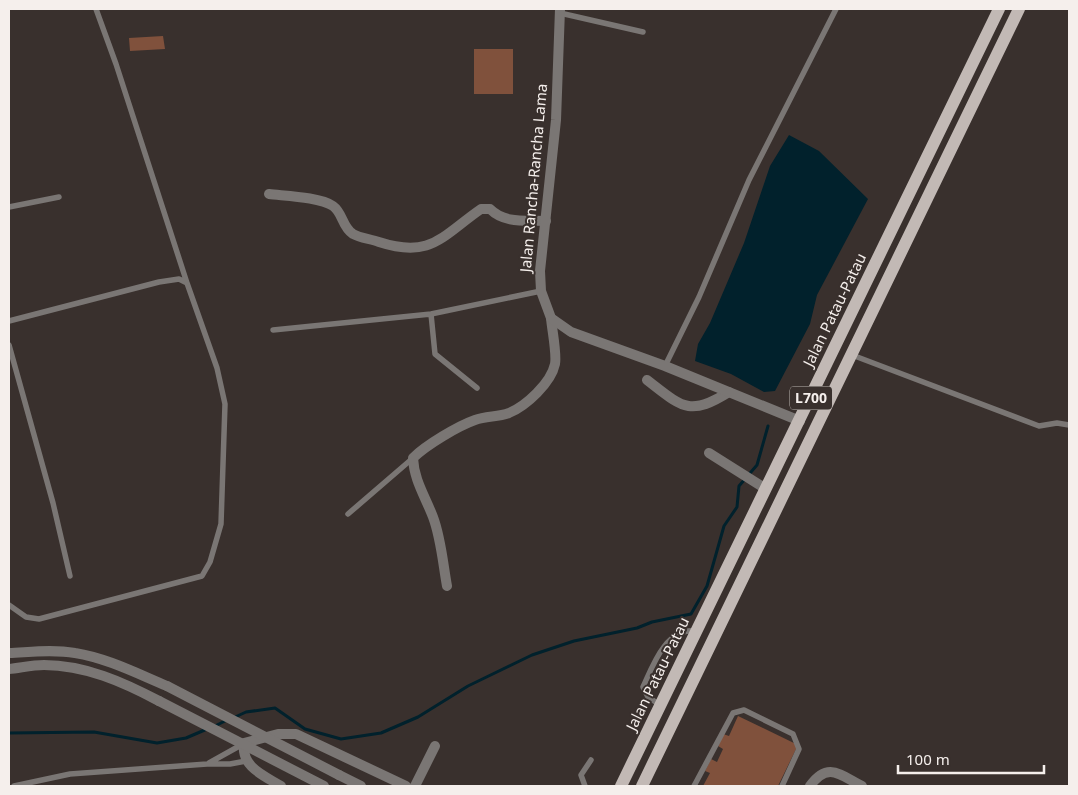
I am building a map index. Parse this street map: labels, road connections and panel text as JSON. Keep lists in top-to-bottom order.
{
  "streets": {
    "main road": ["Jalan Patau-Patau", "L700"],
    "street": ["Jalan Rancha-Rancha Lama"]
  },
  "scale_bar": "100 m"
}
